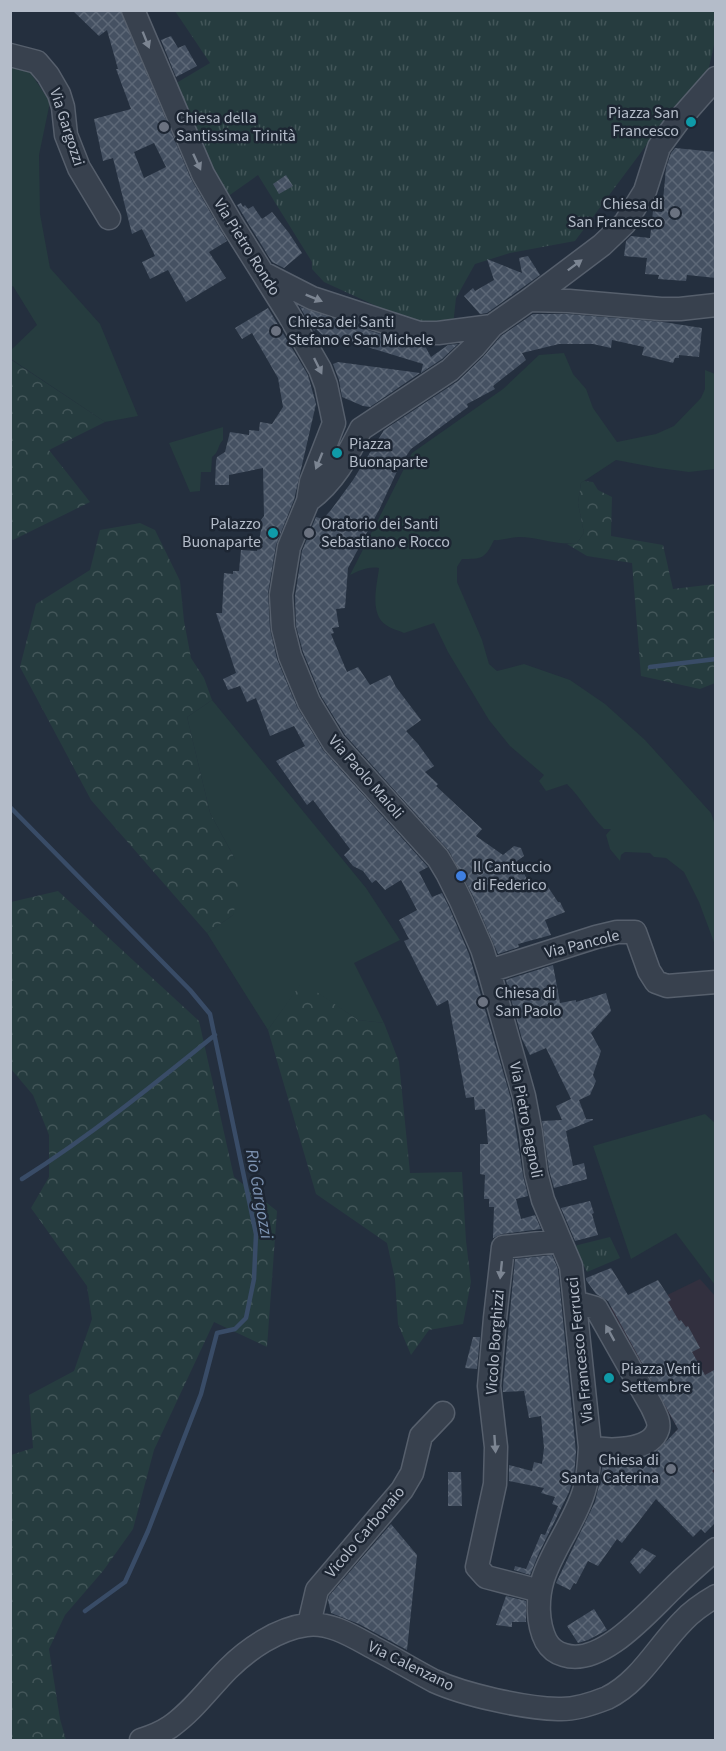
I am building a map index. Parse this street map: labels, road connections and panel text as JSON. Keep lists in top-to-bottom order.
{
  "streets": {
    "street": [
      "Via Gargozzi",
      "Via Pietro Rondo",
      "Via Paolo Maioli",
      "Via Pancole",
      "Via Pietro Bagnoli",
      "Vicolo Borghizzi",
      "Via Francesco Ferrucci",
      "Vicolo Carbonaio",
      "Via Calenzano"
    ]
  },
  "crossings": [
    ["Via Paolo Maioli", "Via Pancole"],
    ["Via Paolo Maioli", "Via Pietro Bagnoli"],
    ["Via Pancole", "Via Pietro Bagnoli"],
    ["Via Pietro Bagnoli", "Vicolo Borghizzi"],
    ["Via Pietro Bagnoli", "Via Francesco Ferrucci"],
    ["Vicolo Borghizzi", "Via Francesco Ferrucci"],
    ["Vicolo Carbonaio", "Via Calenzano"]
  ],
  "one_way": ["Via Pietro Rondo"],
  "water": ["Rio Gargozzi"],
  "places": [
    "Piazza San Francesco",
    "Chiesa della Santissima Trinità",
    "Chiesa di San Francesco",
    "Chiesa dei Santi Stefano e San Michele",
    "Piazza Buonaparte",
    "Palazzo Buonaparte",
    "Oratorio dei Santi Sebastiano e Rocco",
    "Il Cantuccio di Federico",
    "Chiesa di San Paolo",
    "Piazza Venti Settembre",
    "Chiesa di Santa Caterina"
  ]
}
